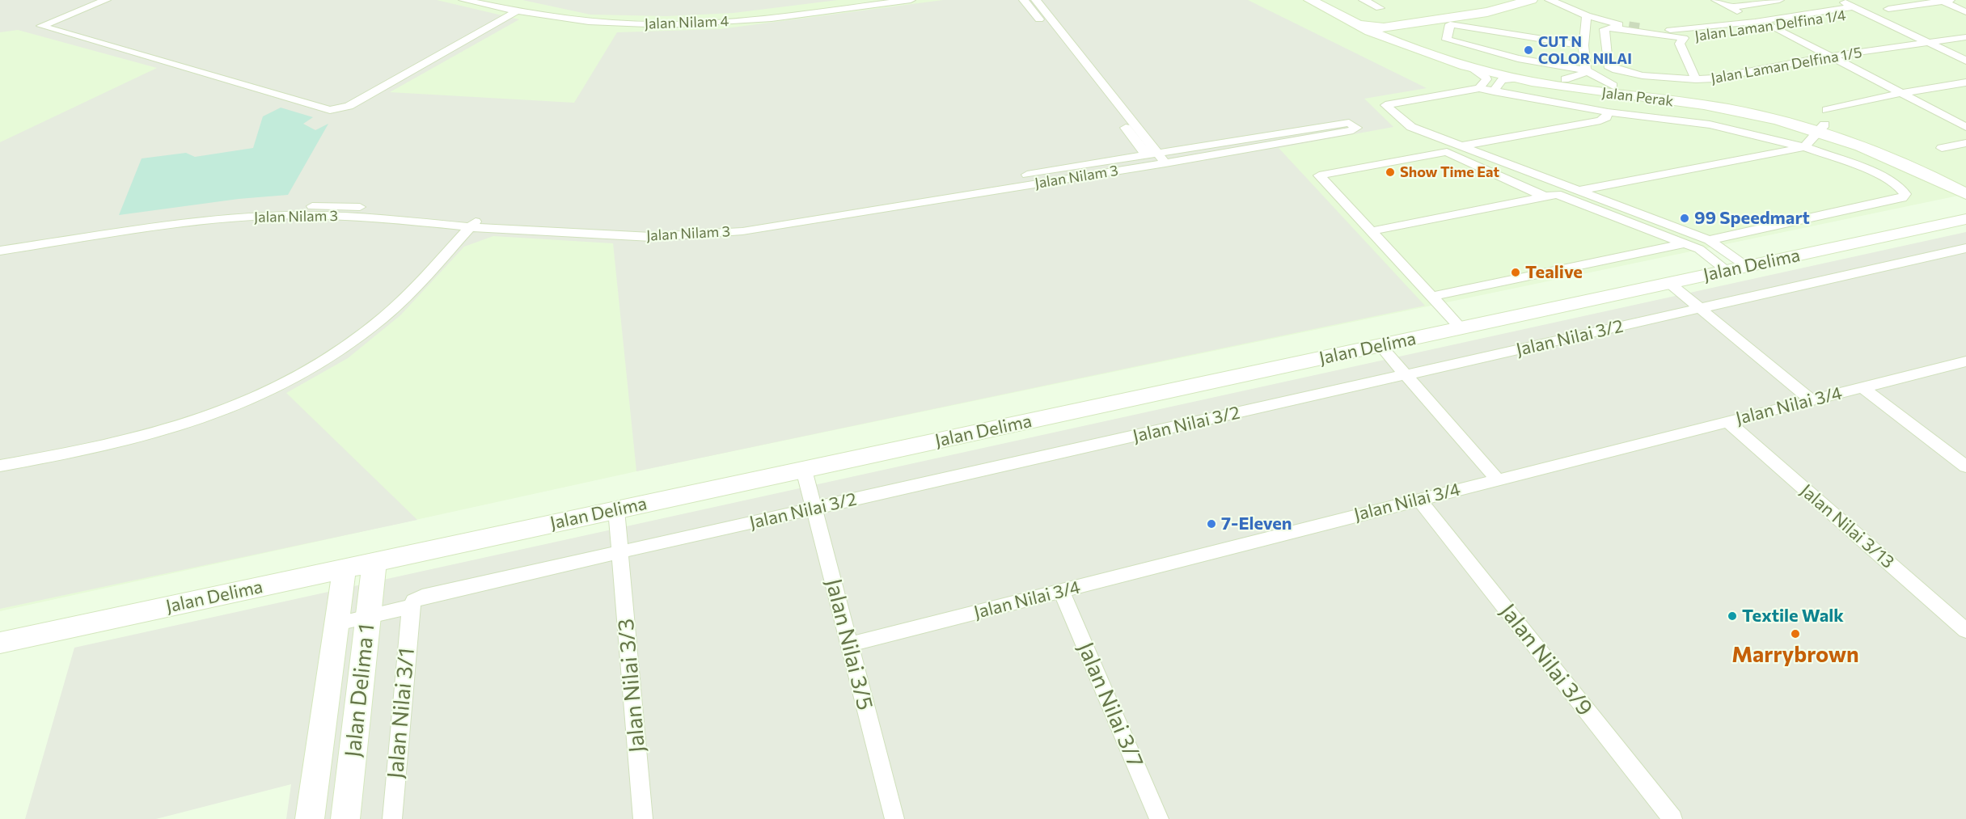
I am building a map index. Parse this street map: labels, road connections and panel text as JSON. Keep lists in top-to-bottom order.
{
  "streets": {
    "street": [
      "Jalan Nilam 4",
      "Jalan Laman Delfina 1/4",
      "Jalan Laman Delfina 1/5",
      "Jalan Perak",
      "Jalan Nilam 3",
      "Jalan Delima",
      "Jalan Nilai 3/2",
      "Jalan Nilai 3/4",
      "Jalan Nilai 3/13",
      "Jalan Nilai 3/5",
      "Jalan Nilai 3/9",
      "Jalan Nilai 3/3",
      "Jalan Delima 1",
      "Jalan Nilai 3/7",
      "Jalan Nilai 3/1"
    ]
  },
  "crossings": [
    ["Jalan Laman Delfina 1/4", "Jalan Laman Delfina 1/5"],
    ["Jalan Delima", "Jalan Nilai 3/5"],
    ["Jalan Delima", "Jalan Nilai 3/3"],
    ["Jalan Delima", "Jalan Delima 1"],
    ["Jalan Nilai 3/2", "Jalan Nilai 3/5"],
    ["Jalan Nilai 3/2", "Jalan Nilai 3/3"],
    ["Jalan Nilai 3/2", "Jalan Delima 1"],
    ["Jalan Nilai 3/2", "Jalan Nilai 3/1"],
    ["Jalan Nilai 3/4", "Jalan Nilai 3/13"],
    ["Jalan Nilai 3/4", "Jalan Nilai 3/5"],
    ["Jalan Nilai 3/4", "Jalan Nilai 3/9"],
    ["Jalan Nilai 3/4", "Jalan Nilai 3/7"]
  ],
  "places": [
    "CUT N COLOR NILAI",
    "Show Time Eat",
    "99 Speedmart",
    "Tealive",
    "7-Eleven",
    "Textile Walk",
    "Marrybrown"
  ]
}
